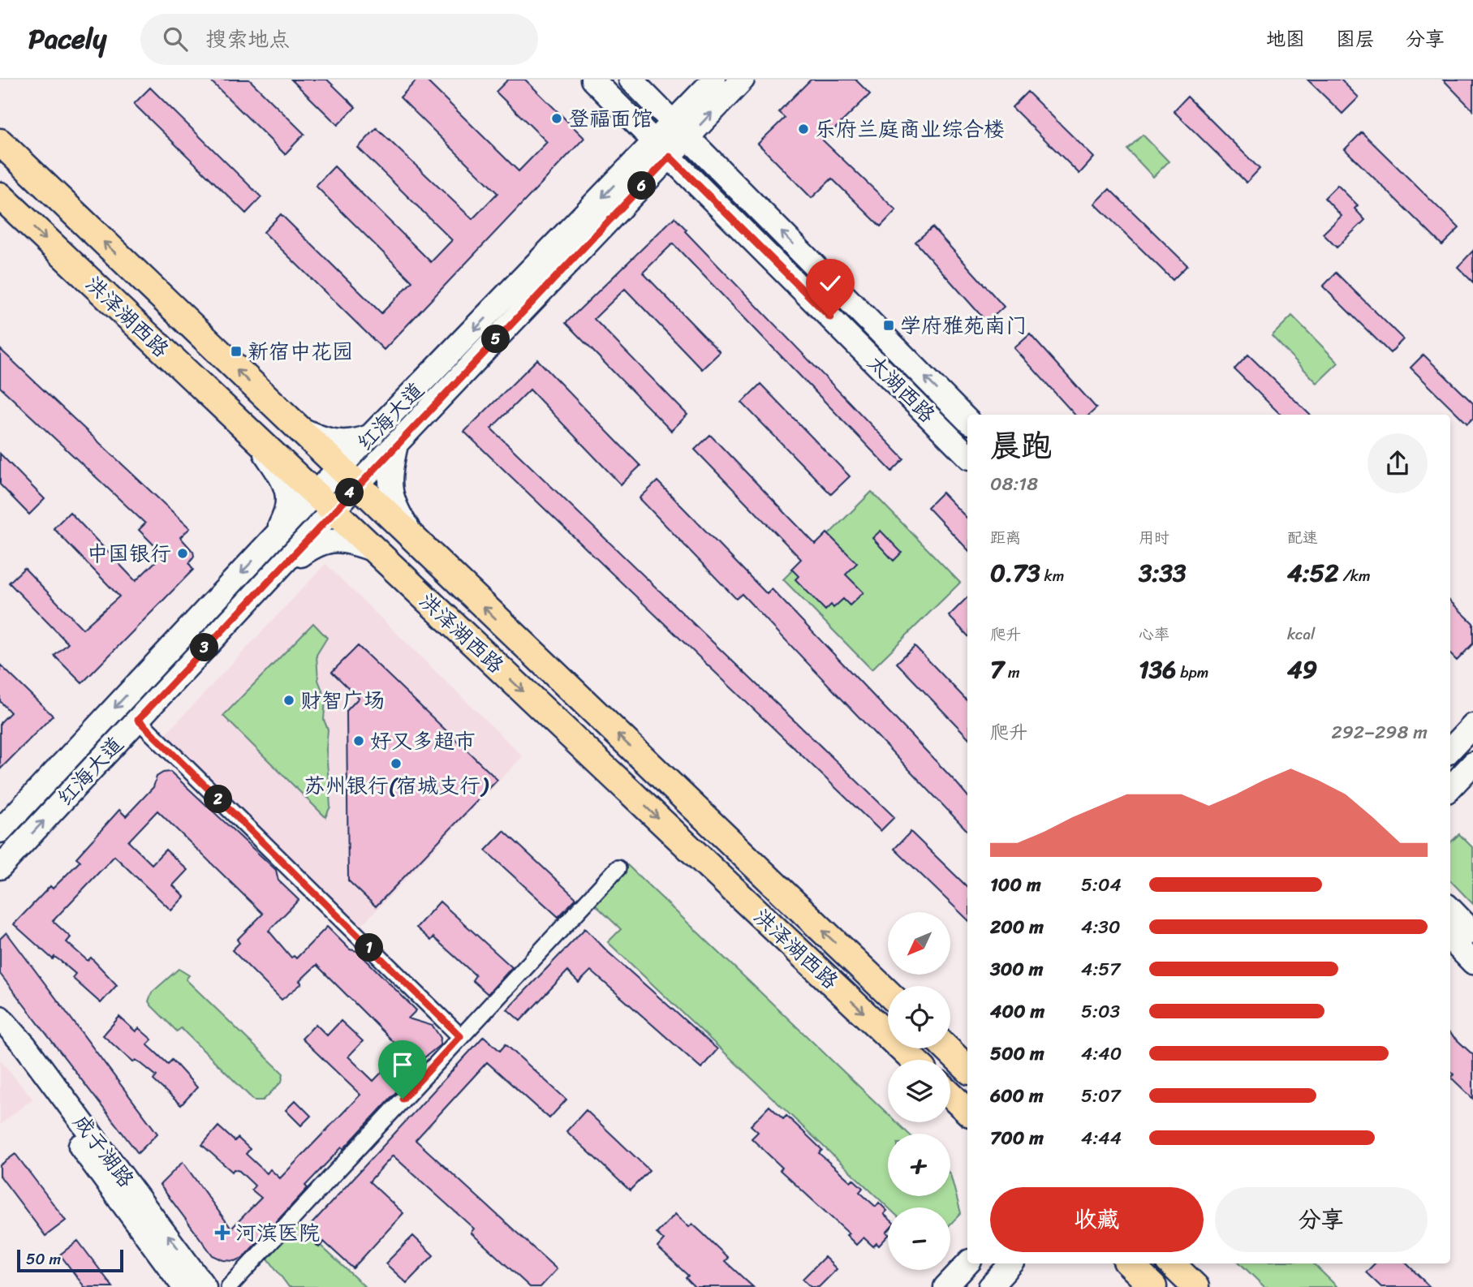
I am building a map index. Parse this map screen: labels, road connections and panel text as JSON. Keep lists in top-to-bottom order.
{
  "streets": {
    "main road": [
      "洪泽湖西路",
      "太湖西路",
      "红海大道",
      "成子湖路"
    ]
  },
  "crossings": [
    ["洪泽湖西路", "红海大道"],
    ["太湖西路", "红海大道"]
  ],
  "places": {
    "other": [
      "登福面馆",
      "乐府兰庭商业综合楼",
      "中国银行",
      "财智广场",
      "好又多超市",
      "苏州银行(宿城支行)"
    ],
    "transit": ["学府雅苑南门", "新宿中花园"],
    "health": ["河滨医院"]
  },
  "scale_bar": "50 m",
  "north": "bottom left",
  "page": {
    "header": "Pacely",
    "search": "搜索地点",
    "nav": ["地图", "图层", "分享"],
    "pins": [
      "6",
      "5",
      "4",
      "3",
      "2",
      "1"
    ],
    "heading": ["晨跑", "08:18"],
    "stats": [
      ["距离", "0.73 km"],
      ["用时", "3:33"],
      ["配速", "4:52 /km"],
      ["爬升", "7 m"],
      ["心率", "136 bpm"],
      ["kcal", "49"]
    ],
    "chart": ["爬升", "292–298 m"],
    "list": [
      {
        "name": "100 m",
        "note": "5:04"
      },
      {
        "name": "200 m",
        "note": "4:30"
      },
      {
        "name": "300 m",
        "note": "4:57"
      },
      {
        "name": "400 m",
        "note": "5:03"
      },
      {
        "name": "500 m",
        "note": "4:40"
      },
      {
        "name": "600 m",
        "note": "5:07"
      },
      {
        "name": "700 m",
        "note": "4:44"
      }
    ],
    "map_buttons": ["+", "−"],
    "buttons": ["收藏", "分享"],
    "scale": "50 m"
  }
}
